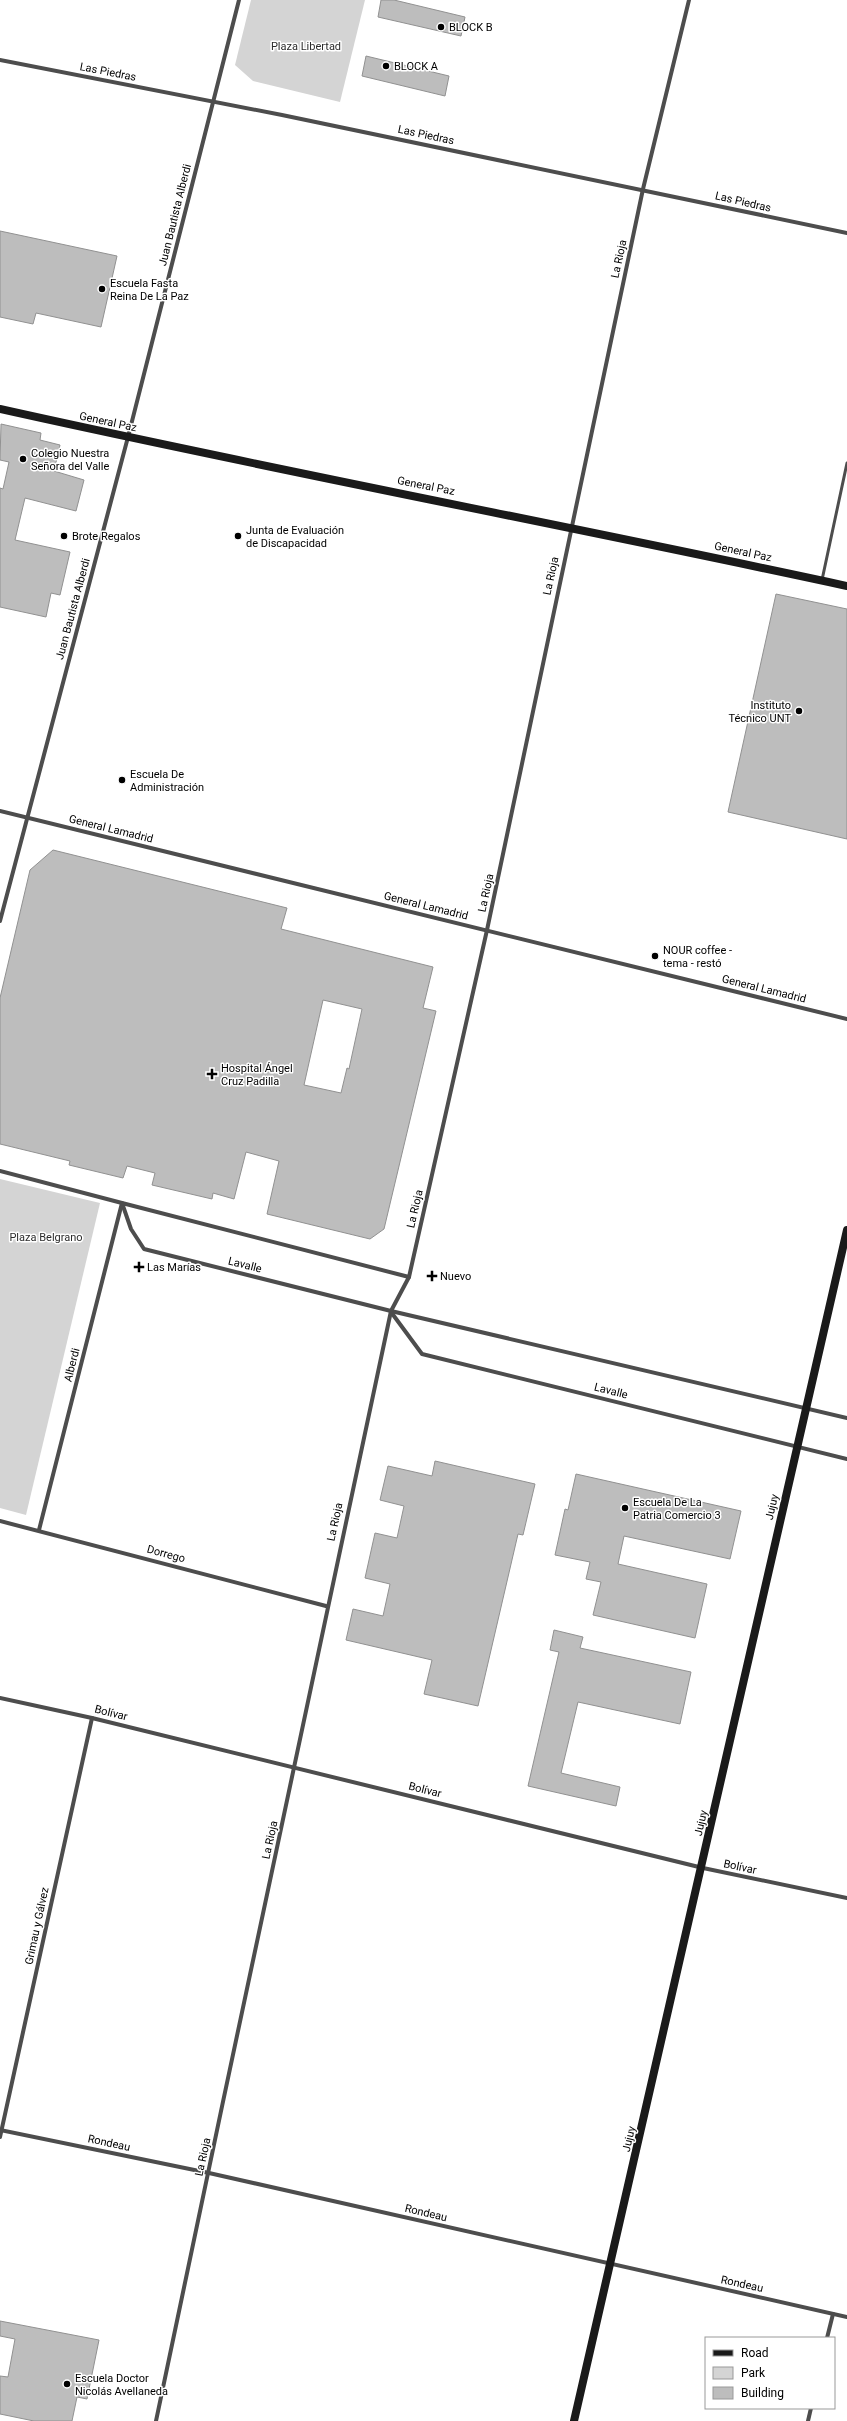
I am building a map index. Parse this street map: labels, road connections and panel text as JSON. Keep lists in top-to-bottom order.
{
  "streets": {
    "street": [
      "Las Piedras",
      "Juan Bautista Alberdi",
      "La Rioja",
      "General Paz",
      "General Lamadrid",
      "Lavalle",
      "Alberdi",
      "Jujuy",
      "Dorrego",
      "Bolívar",
      "Grimau y Gálvez",
      "Rondeau"
    ]
  },
  "crossings": [
    ["Las Piedras", "Juan Bautista Alberdi"],
    ["Las Piedras", "La Rioja"],
    ["Juan Bautista Alberdi", "General Paz"],
    ["Juan Bautista Alberdi", "General Lamadrid"],
    ["La Rioja", "General Paz"],
    ["La Rioja", "General Lamadrid"],
    ["La Rioja", "Lavalle"],
    ["La Rioja", "Dorrego"],
    ["La Rioja", "Bolívar"],
    ["La Rioja", "Rondeau"],
    ["Lavalle", "Alberdi"],
    ["Lavalle", "Jujuy"],
    ["Alberdi", "Dorrego"],
    ["Jujuy", "Bolívar"],
    ["Jujuy", "Rondeau"],
    ["Bolívar", "Grimau y Gálvez"],
    ["Grimau y Gálvez", "Rondeau"]
  ],
  "parks": ["Plaza Libertad", "Plaza Belgrano"],
  "places": {
    "other": [
      "BLOCK B",
      "BLOCK A",
      "Escuela Fasta Reina De La Paz",
      "Colegio Nuestra Señora del Valle",
      "Brote Regalos",
      "Junta de Evaluación de Discapacidad",
      "Instituto Técnico UNT",
      "Escuela De Administración",
      "NOUR coffee - tema - restó",
      "Escuela De La Patria Comercio 3",
      "Escuela Doctor Nicolás Avellaneda"
    ],
    "health": ["Hospital Ángel Cruz Padilla", "Las Marías", "Nuevo"]
  },
  "legend": ["Road", "Park", "Building"]
}
